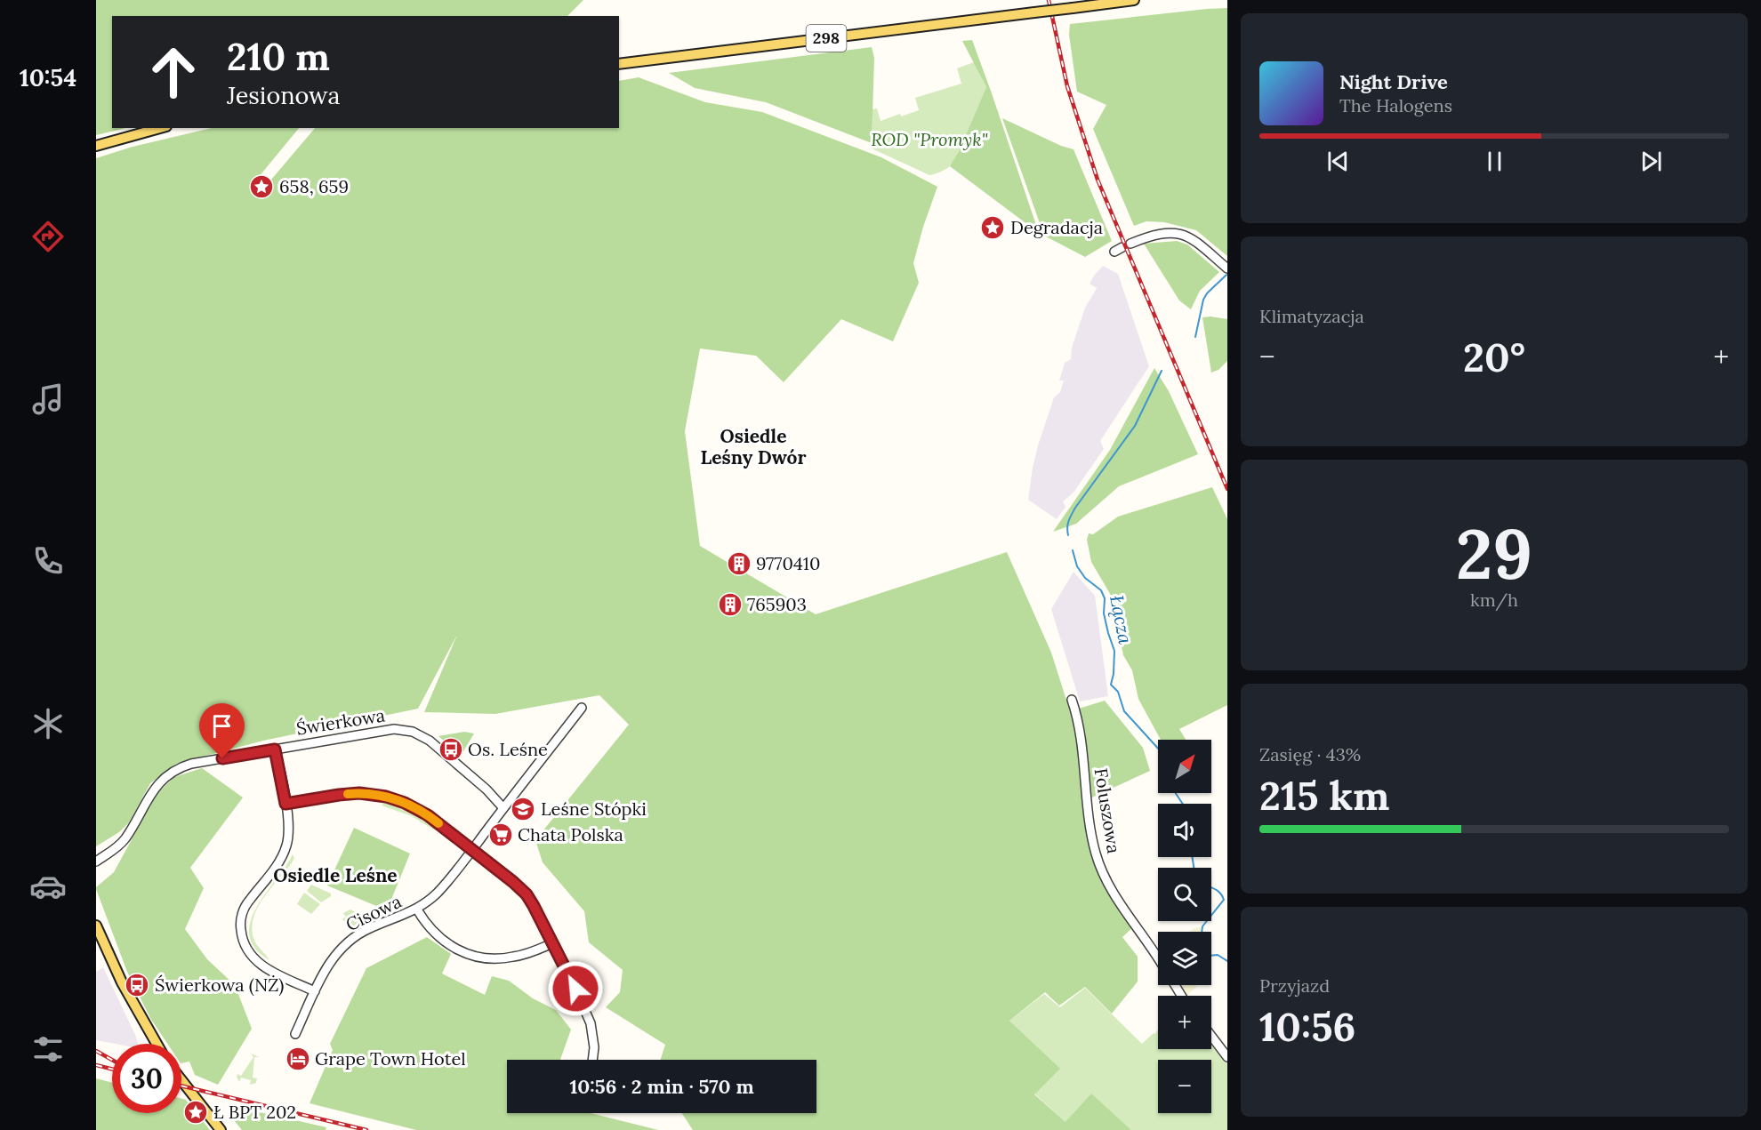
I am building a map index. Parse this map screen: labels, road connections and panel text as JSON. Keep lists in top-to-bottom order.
{
  "streets": {
    "main road": ["298"],
    "street": ["Świerkowa", "Foluszowa", "Cisowa"]
  },
  "crossings": [
    ["Świerkowa", "Cisowa"]
  ],
  "districts": ["Osiedle Leśny Dwór", "Osiedle Leśne"],
  "water": ["Łącza"],
  "parks": ["ROD \"Promyk\""],
  "places": {
    "place": ["658, 659", "Degradacja", "Ł BPT 202"],
    "building": ["9770410", "765903"],
    "bus stop": ["Os. Leśne", "Świerkowa (NŻ)"],
    "school or university": ["Leśne Stópki"],
    "supermarket": ["Chata Polska"],
    "hotel": ["Grape Town Hotel"]
  },
  "north": "top right",
  "page": {
    "tabs": "10:54",
    "turn": ["210 m", "Jesionowa"],
    "song": ["Night Drive", "The Halogens"],
    "tile": [
      "Klimatyzacja",
      ["29", "km/h"],
      ["Zasięg · 43%", "215 km"],
      ["Przyjazd", "10:56"]
    ],
    "heat": ["−", "20°", "+"],
    "map_buttons": ["+", "−"],
    "limit": "30",
    "trip": "10:56 · 2 min · 570 m"
  }
}
